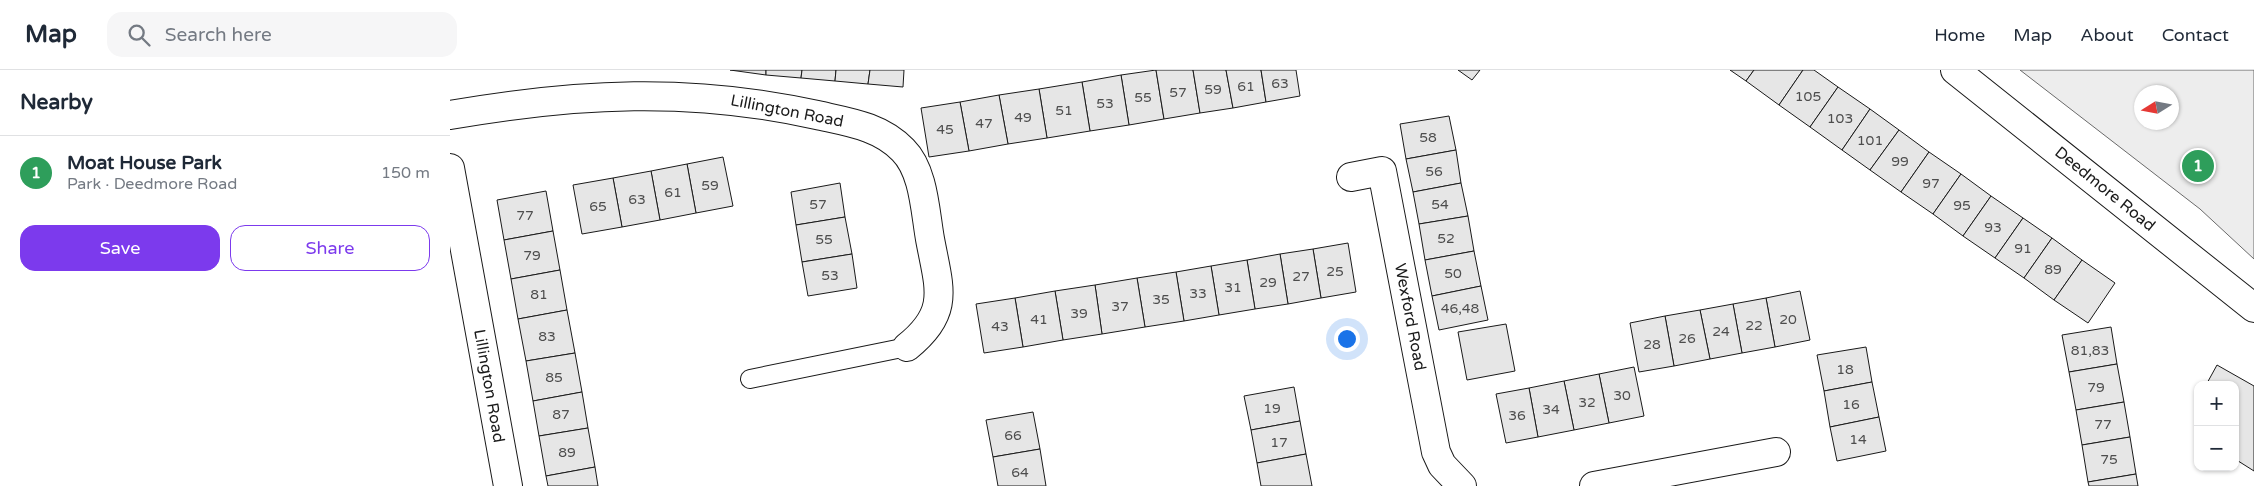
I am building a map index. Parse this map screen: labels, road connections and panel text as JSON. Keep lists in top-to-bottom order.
{
  "streets": {
    "street": ["Lillington Road", "Deedmore Road", "Wexford Road"]
  },
  "house_numbers": [
    "63",
    "61",
    "59",
    "57",
    "105",
    "55",
    "53",
    "51",
    "49",
    "103",
    "47",
    "45",
    "58",
    "101",
    "99",
    "56",
    "97",
    "59",
    "61",
    "63",
    "57",
    "54",
    "95",
    "65",
    "77",
    "93",
    "52",
    "55",
    "91",
    "79",
    "89",
    "25",
    "50",
    "53",
    "27",
    "29",
    "31",
    "33",
    "81",
    "35",
    "37",
    "46,48",
    "39",
    "41",
    "20",
    "22",
    "43",
    "24",
    "83",
    "26",
    "28",
    "81,83",
    "18",
    "85",
    "79",
    "30",
    "32",
    "16",
    "19",
    "34",
    "87",
    "36",
    "77",
    "66",
    "14",
    "17",
    "89",
    "75",
    "64"
  ],
  "north": "left",
  "page": {
    "header": "Map",
    "search": "Search here",
    "nav": [
      "Home",
      "Map",
      "About",
      "Contact"
    ],
    "heading": "Nearby",
    "list": [
      {
        "mark": "1",
        "name": "Moat House Park",
        "note": "Park · Deedmore Road",
        "value": "150 m"
      }
    ],
    "pins": "1",
    "buttons": ["Save", "Share"],
    "map_buttons": ["+", "−"]
  }
}
